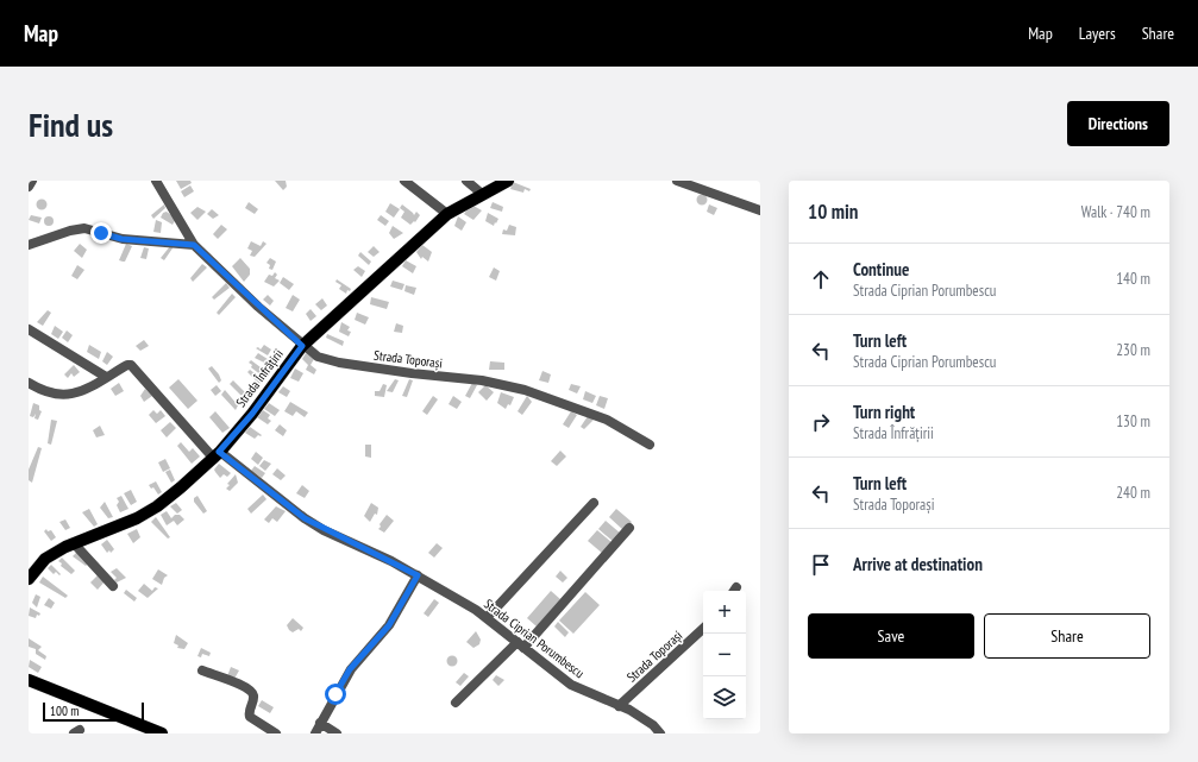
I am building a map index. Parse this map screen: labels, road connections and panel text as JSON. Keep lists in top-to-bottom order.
{
  "streets": {
    "main road": ["Strada Înfrățirii"],
    "street": ["Strada Toporași", "Strada Ciprian Porumbescu"]
  },
  "crossings": [
    ["Strada Toporași", "Strada Înfrățirii"],
    ["Strada Toporași", "Strada Ciprian Porumbescu"],
    ["Strada Înfrățirii", "Strada Ciprian Porumbescu"]
  ],
  "scale_bar": "100 m",
  "page": {
    "header": "Map",
    "nav": ["Map", "Layers", "Share"],
    "buttons": [
      "Directions",
      ["Save", "Share"]
    ],
    "title": "Find us",
    "heading": ["10 min", "Walk · 740 m"],
    "list": [
      ["Continue", "Strada Ciprian Porumbescu", "140 m"],
      ["Turn left", "Strada Ciprian Porumbescu", "230 m"],
      ["Turn right", "Strada Înfrățirii", "130 m"],
      ["Turn left", "Strada Toporași", "240 m"],
      "Arrive at destination"
    ],
    "map_buttons": ["+", "−"],
    "scale": "100 m"
  }
}
